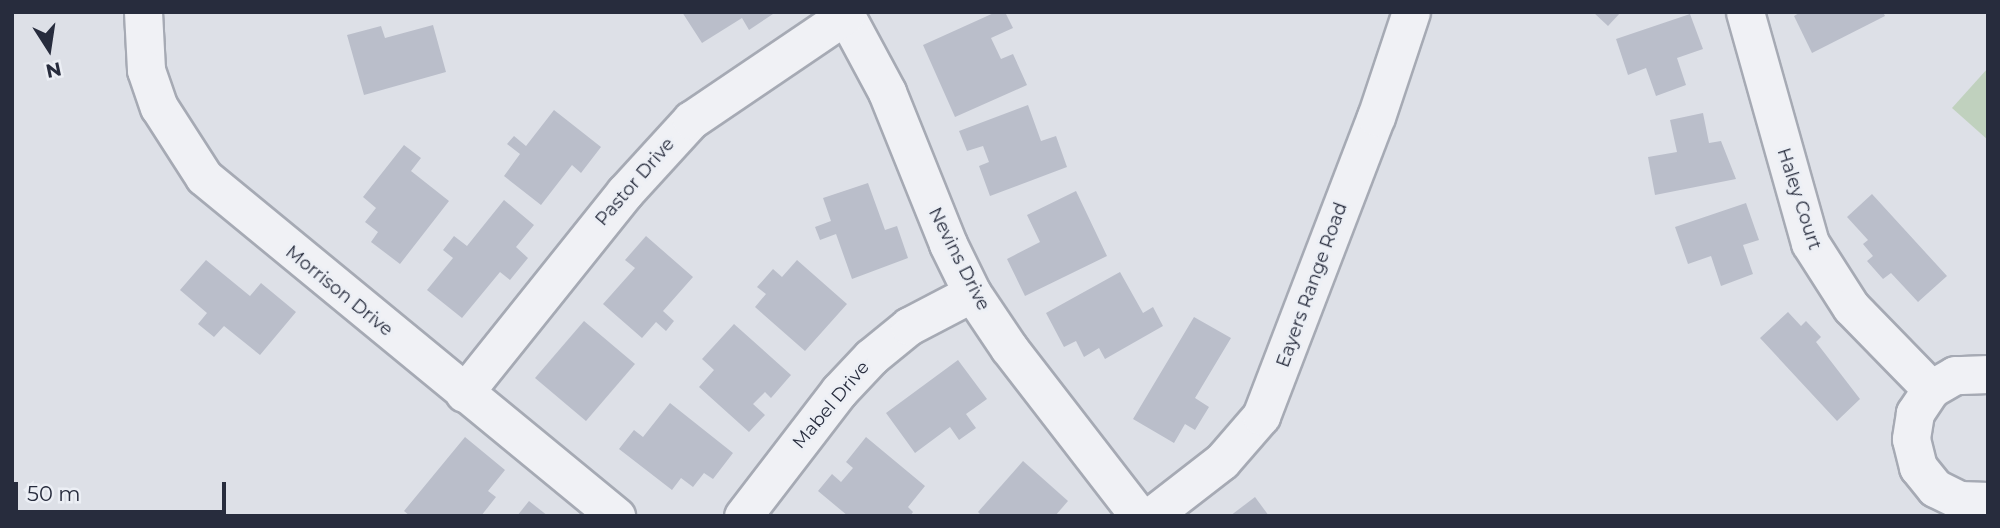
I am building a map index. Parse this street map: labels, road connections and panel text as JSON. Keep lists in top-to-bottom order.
{
  "streets": {
    "street": [
      "Pastor Drive",
      "Haley Court",
      "Nevins Drive",
      "Eayers Range Road",
      "Morrison Drive",
      "Mabel Drive"
    ]
  },
  "crossings": [
    ["Pastor Drive", "Nevins Drive"],
    ["Pastor Drive", "Morrison Drive"],
    ["Nevins Drive", "Mabel Drive"]
  ],
  "scale_bar": "50 m",
  "north": "bottom"
}
